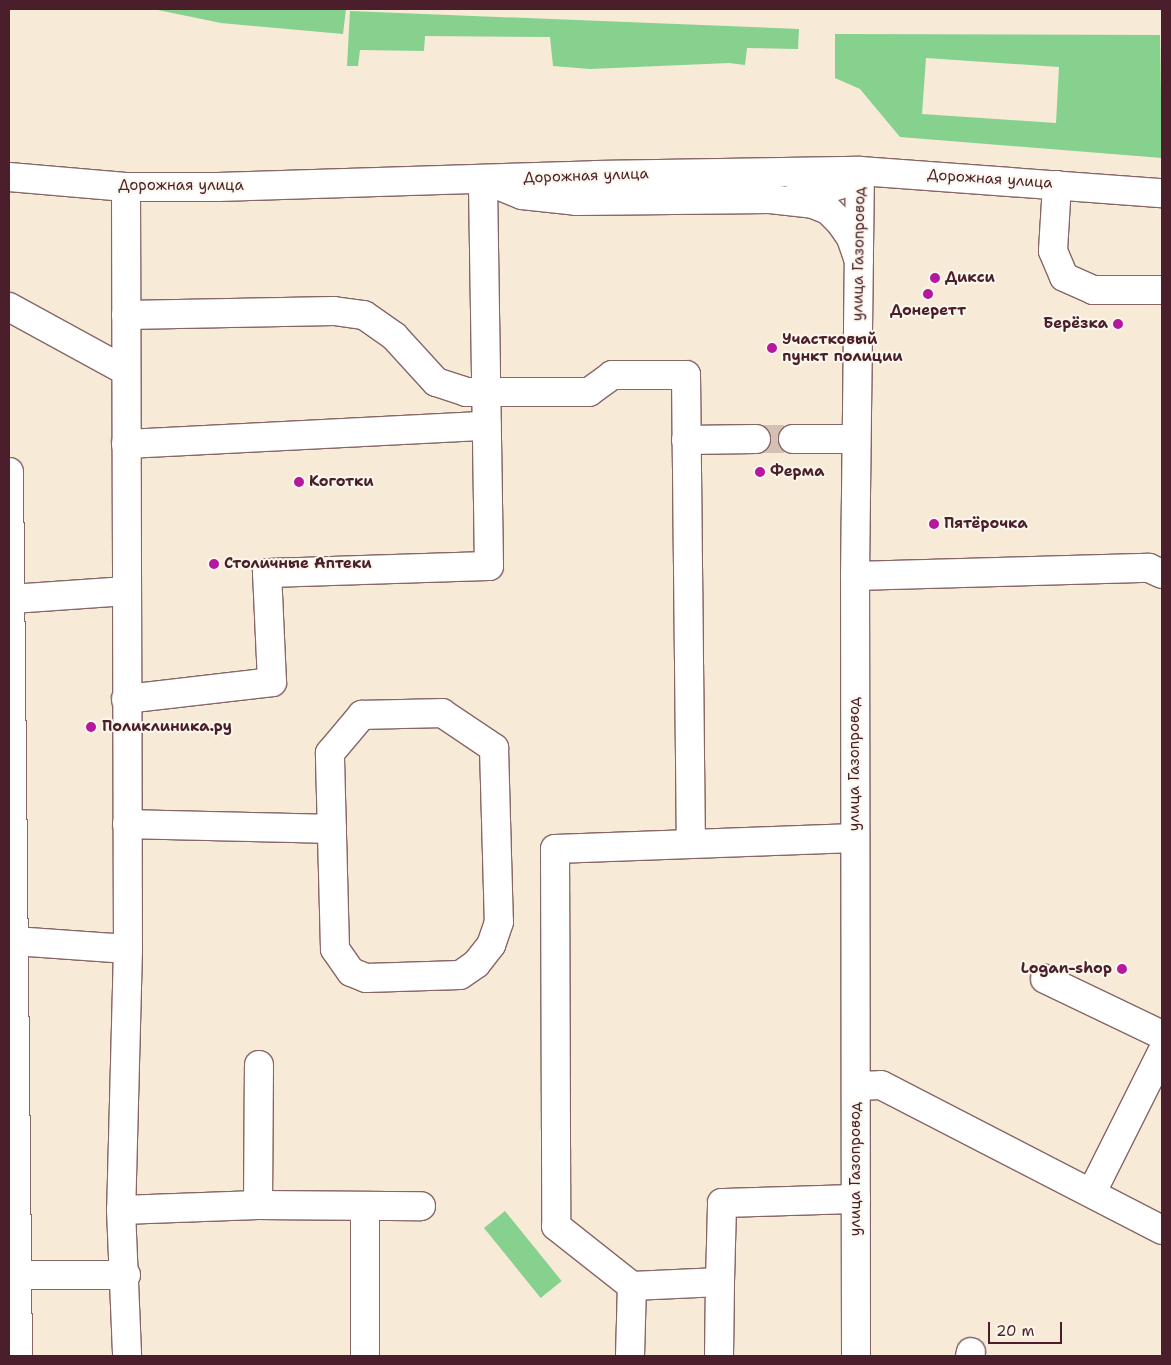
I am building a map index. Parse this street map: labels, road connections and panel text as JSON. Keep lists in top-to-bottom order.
{
  "streets": {
    "street": ["Дорожная улица", "улица Газопровод"]
  },
  "crossings": [
    ["Дорожная улица", "улица Газопровод"]
  ],
  "places": [
    "Дикси",
    "Донеретт",
    "Берёзка",
    "Участковый пункт полиции",
    "Ферма",
    "Коготки",
    "Пятёрочка",
    "Столичные Аптеки",
    "Поликлиника.ру",
    "Logan-shop"
  ],
  "scale_bar": "20 m"
}
